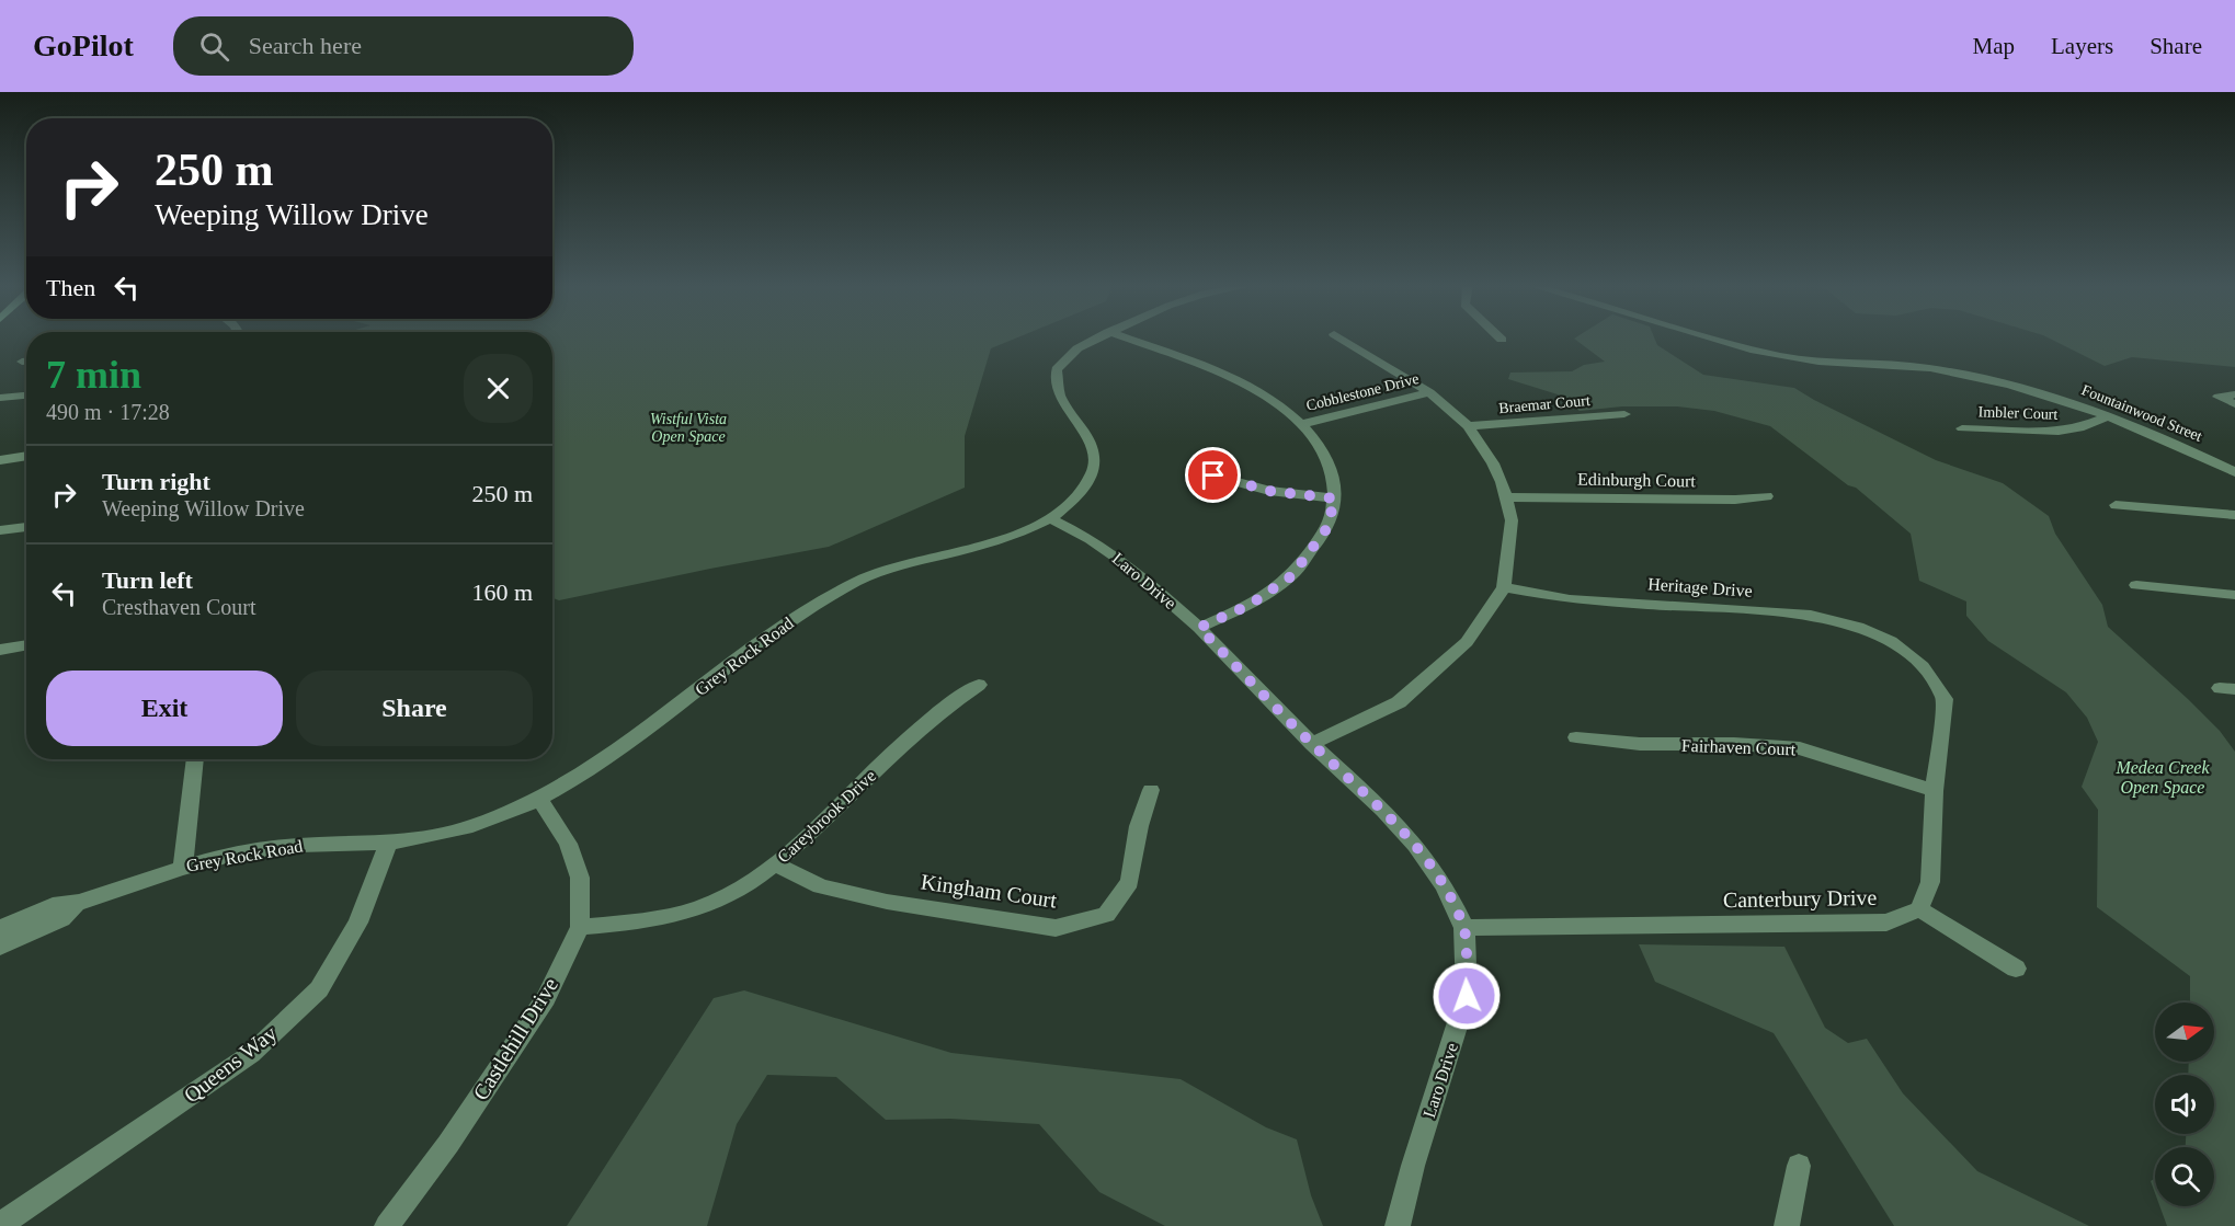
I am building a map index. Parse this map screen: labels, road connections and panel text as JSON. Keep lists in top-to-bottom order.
{
  "streets": {
    "street": [
      "Cobblestone Drive",
      "Braemar Court",
      "Imbler Court",
      "Fountainwood Street",
      "Edinburgh Court",
      "Laro Drive",
      "Heritage Drive",
      "Grey Rock Road",
      "Fairhaven Court",
      "Careybrook Drive",
      "Kingham Court",
      "Canterbury Drive",
      "Castlehill Drive",
      "Queens Way"
    ]
  },
  "crossings": [
    ["Imbler Court", "Fountainwood Street"],
    ["Laro Drive", "Grey Rock Road"],
    ["Laro Drive", "Canterbury Drive"],
    ["Heritage Drive", "Fairhaven Court"],
    ["Grey Rock Road", "Castlehill Drive"],
    ["Grey Rock Road", "Queens Way"],
    ["Careybrook Drive", "Kingham Court"],
    ["Careybrook Drive", "Castlehill Drive"]
  ],
  "parks": ["Wistful Vista Open Space", "Medea Creek Open Space"],
  "north": "right",
  "page": {
    "header": "GoPilot",
    "search": "Search here",
    "nav": ["Map", "Layers", "Share"],
    "turn": ["250 m", "Weeping Willow Drive"],
    "then": "Then",
    "heading": ["7 min", "490 m · 17:28"],
    "list": [
      {
        "name": "Turn right",
        "note": "Weeping Willow Drive",
        "value": "250 m"
      },
      {
        "name": "Turn left",
        "note": "Cresthaven Court",
        "value": "160 m"
      }
    ],
    "buttons": ["Exit", "Share"]
  }
}
